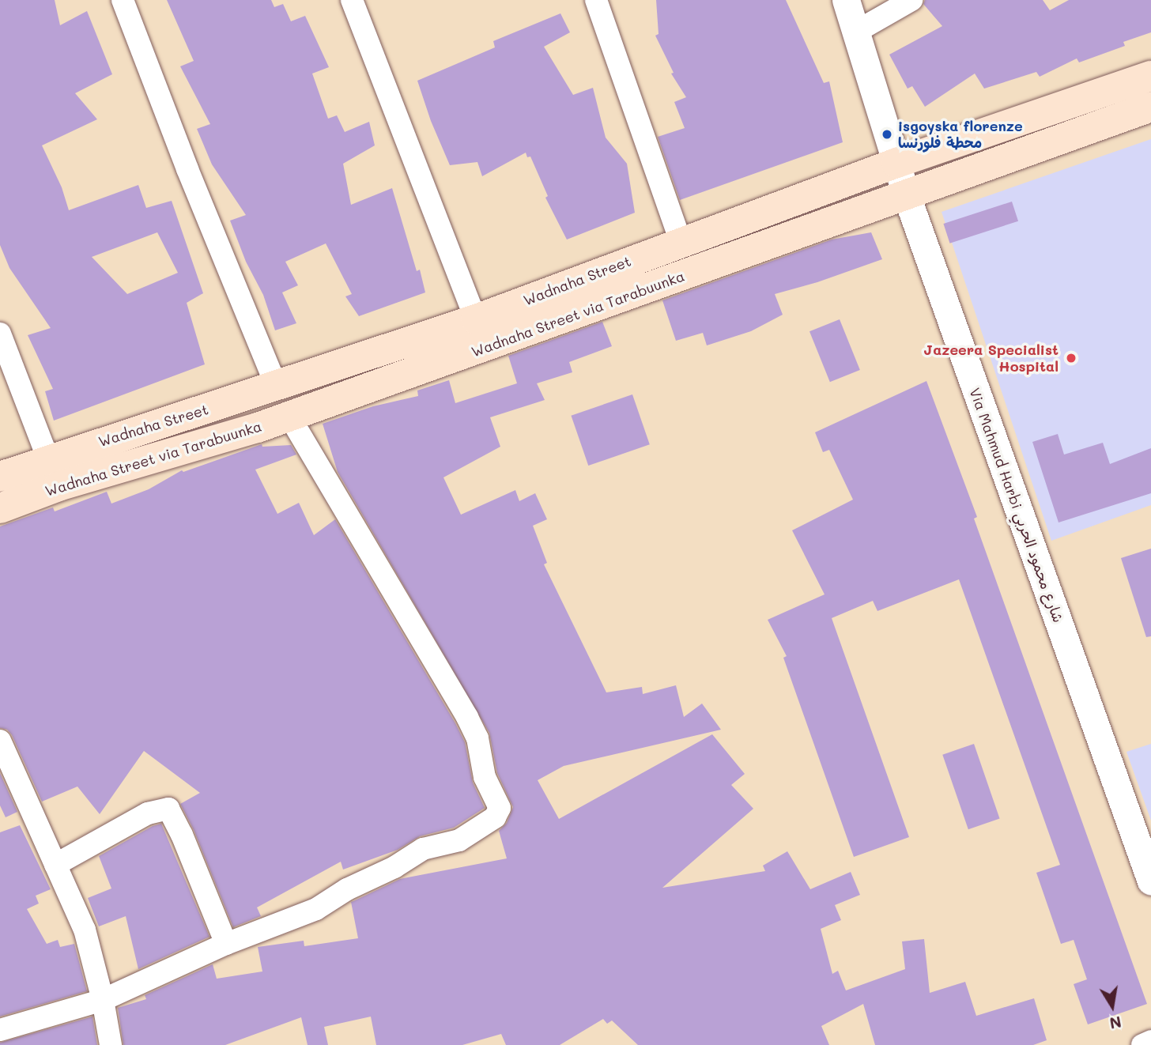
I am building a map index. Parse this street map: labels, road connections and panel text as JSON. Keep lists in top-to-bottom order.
{
  "streets": {
    "main road": ["Wadnaha Street", "Wadnaha Street via Tarabuunka"],
    "street": ["Via Mahmud Harbi شارع محمود الحربي"]
  },
  "crossings": [
    ["Wadnaha Street", "Wadnaha Street via Tarabuunka"],
    ["Wadnaha Street", "Via Mahmud Harbi شارع محمود الحربي"],
    ["Wadnaha Street via Tarabuunka", "Via Mahmud Harbi شارع محمود الحربي"]
  ],
  "places": ["isgoyska florenze محطة فلورنسا", "Jazeera Specialist Hospital"],
  "north": "bottom"
}
